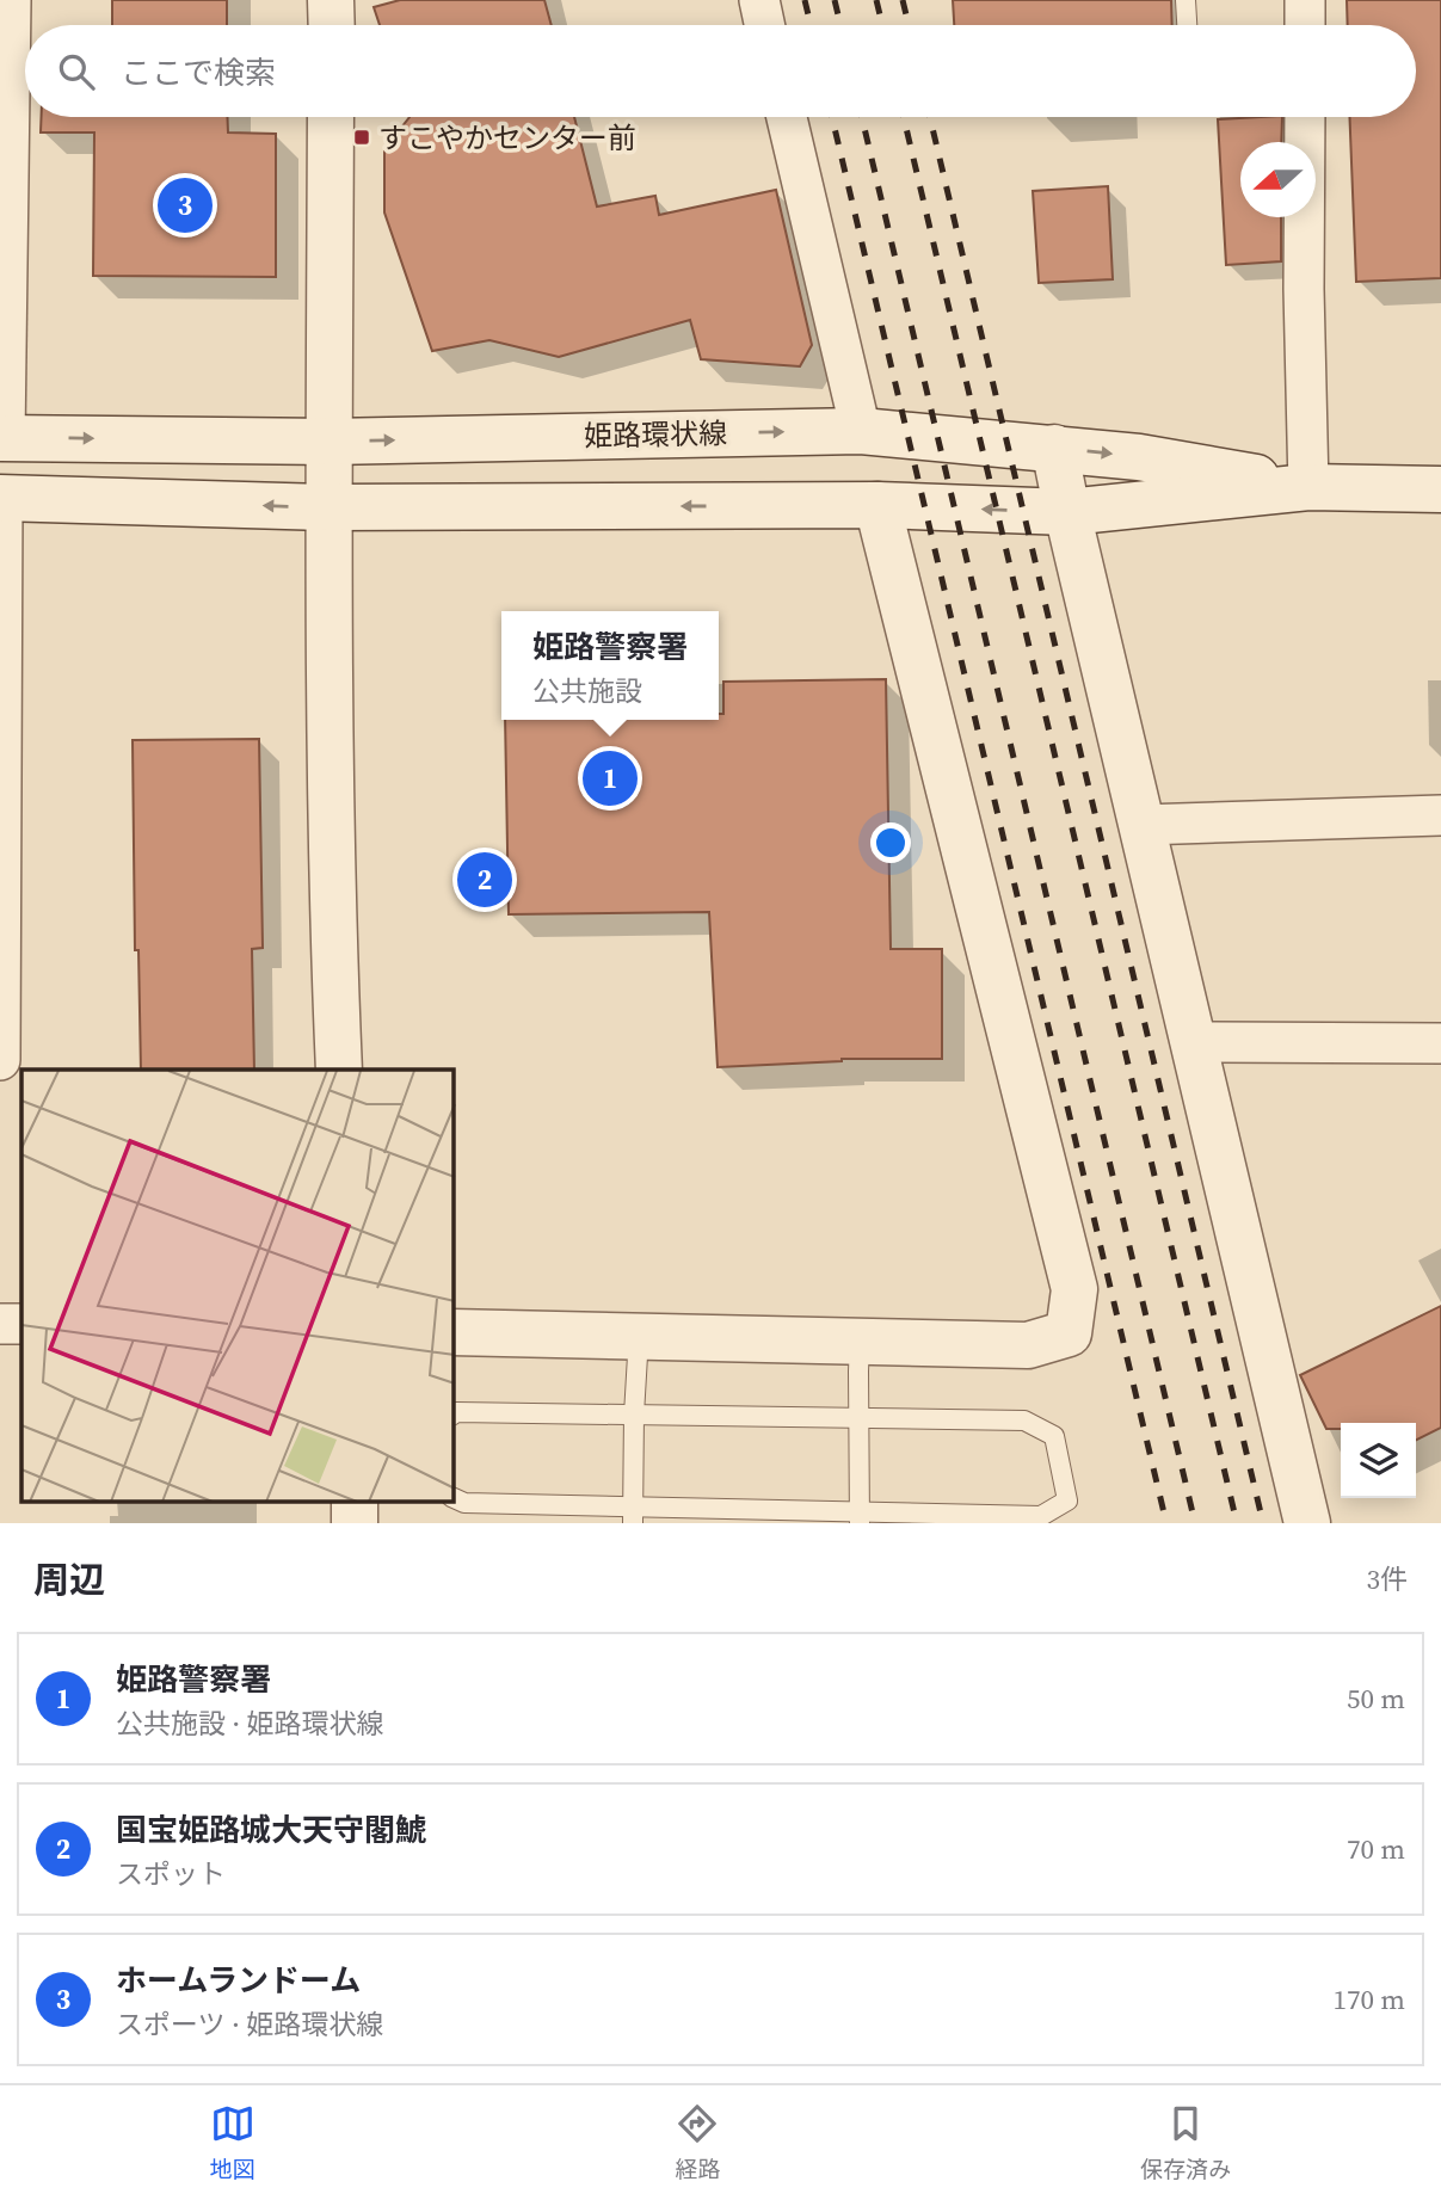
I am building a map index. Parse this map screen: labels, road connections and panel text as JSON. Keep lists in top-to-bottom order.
{
  "streets": {
    "street": ["姫路環状線"]
  },
  "places": {
    "transit": ["すこやかセンター前"]
  },
  "north": "left",
  "page": {
    "search": "ここで検索",
    "pins": ["3", "1", "2"],
    "popup": ["姫路警察署", "公共施設"],
    "heading": ["周辺", "3件"],
    "list": [
      {
        "mark": "1",
        "name": "姫路警察署",
        "note": "公共施設 · 姫路環状線",
        "value": "50 m"
      },
      {
        "mark": "2",
        "name": "国宝姫路城大天守閣鯱",
        "note": "スポット",
        "value": "70 m"
      },
      {
        "mark": "3",
        "name": "ホームランドーム",
        "note": "スポーツ · 姫路環状線",
        "value": "170 m"
      }
    ],
    "nav": ["地図", "経路", "保存済み"]
  }
}
